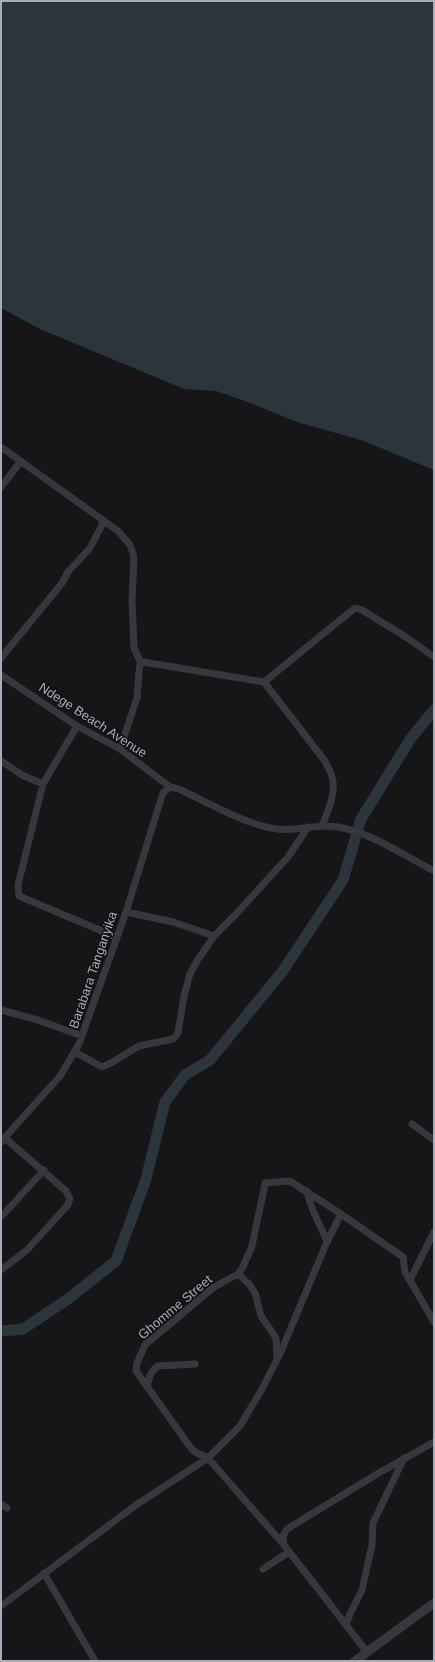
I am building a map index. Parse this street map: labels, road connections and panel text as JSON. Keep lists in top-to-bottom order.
{
  "streets": {
    "street": ["Ndege Beach Avenue", "Barabara Tanganyika", "Ghomme Street"]
  },
  "crossings": [
    ["Ndege Beach Avenue", "Barabara Tanganyika"]
  ]
}
